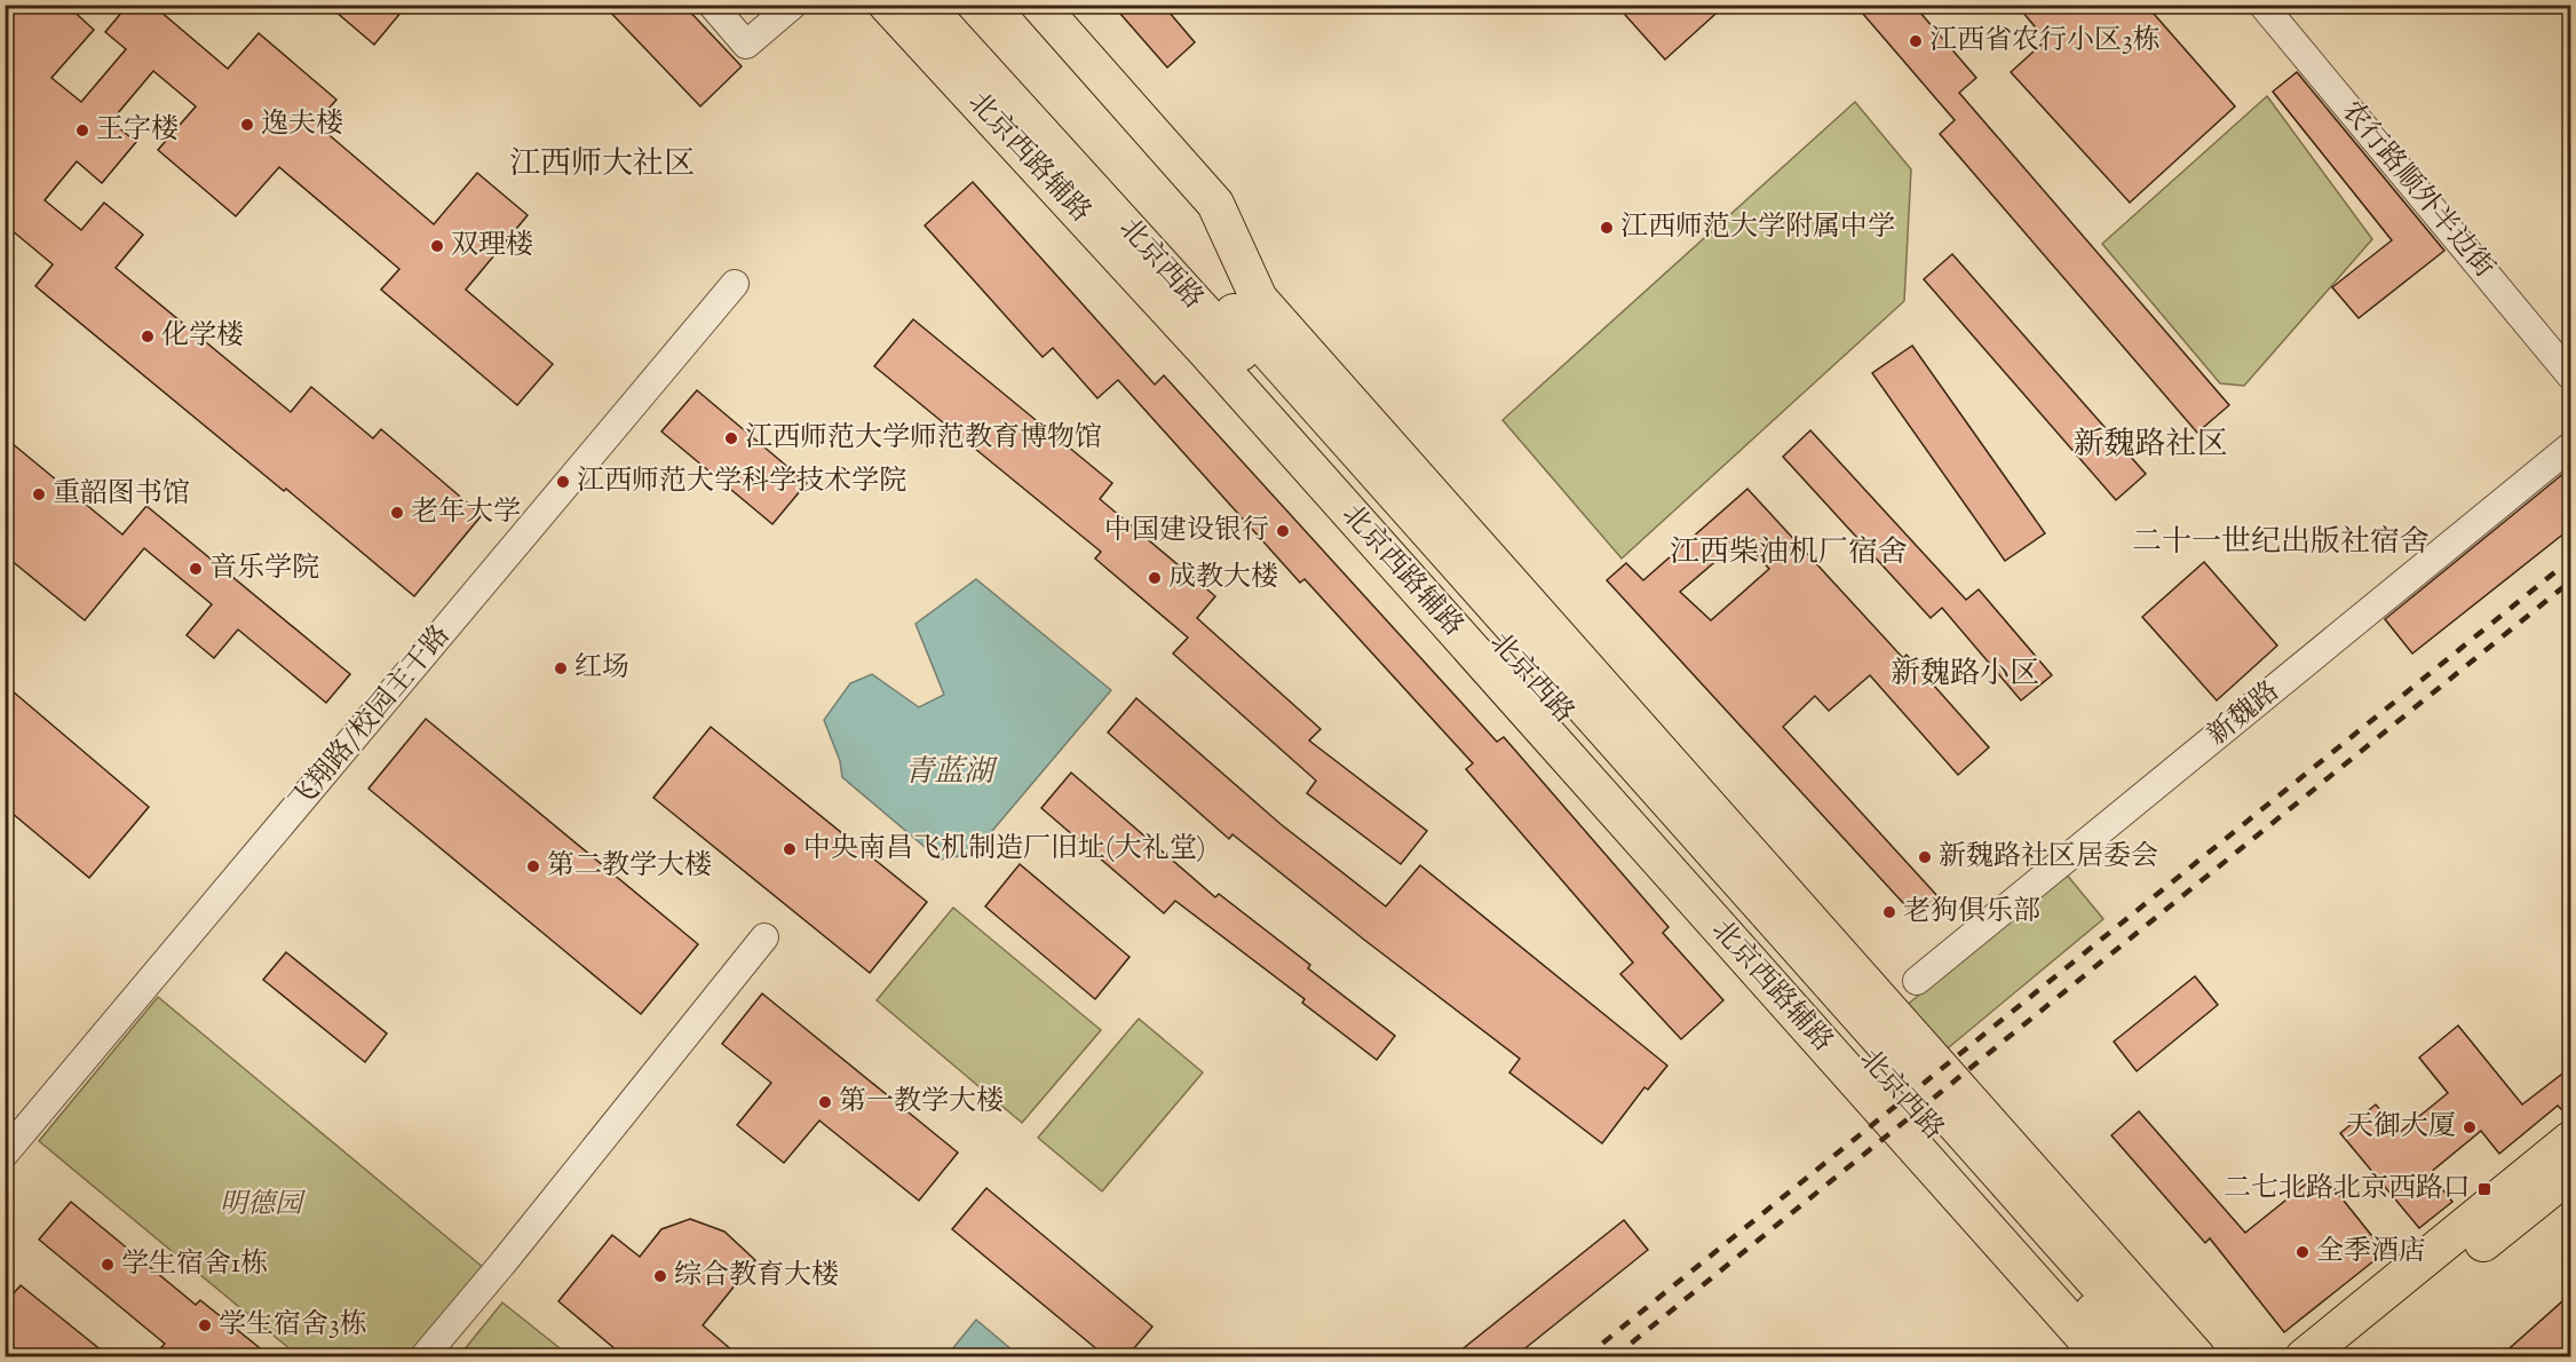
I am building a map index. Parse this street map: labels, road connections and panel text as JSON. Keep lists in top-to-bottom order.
{
  "streets": {
    "main road": ["北京西路辅路", "北京西路"],
    "street": ["农行路顺外半边街", "新魏路", "飞翔路/校园主干路"]
  },
  "districts": [
    "江西师大社区",
    "新魏路社区",
    "二十一世纪出版社宿舍",
    "江西柴油机厂宿舍",
    "新魏路小区"
  ],
  "water": ["青蓝湖"],
  "parks": ["明德园"],
  "places": {
    "other": [
      "江西省农行小区3栋",
      "逸夫楼",
      "王字楼",
      "江西师范大学附属中学",
      "双理楼",
      "化学楼",
      "江西师范大学师范教育博物馆",
      "江西师范大学科学技术学院",
      "重韶图书馆",
      "老年大学",
      "中国建设银行",
      "音乐学院",
      "成教大楼",
      "红场",
      "中央南昌飞机制造厂旧址(大礼堂)",
      "新魏路社区居委会",
      "第二教学大楼",
      "老狗俱乐部",
      "第一教学大楼",
      "天御大厦",
      "全季酒店",
      "学生宿舍1栋",
      "综合教育大楼",
      "学生宿舍3栋"
    ],
    "transit": ["二七北路北京西路口"]
  }
}
